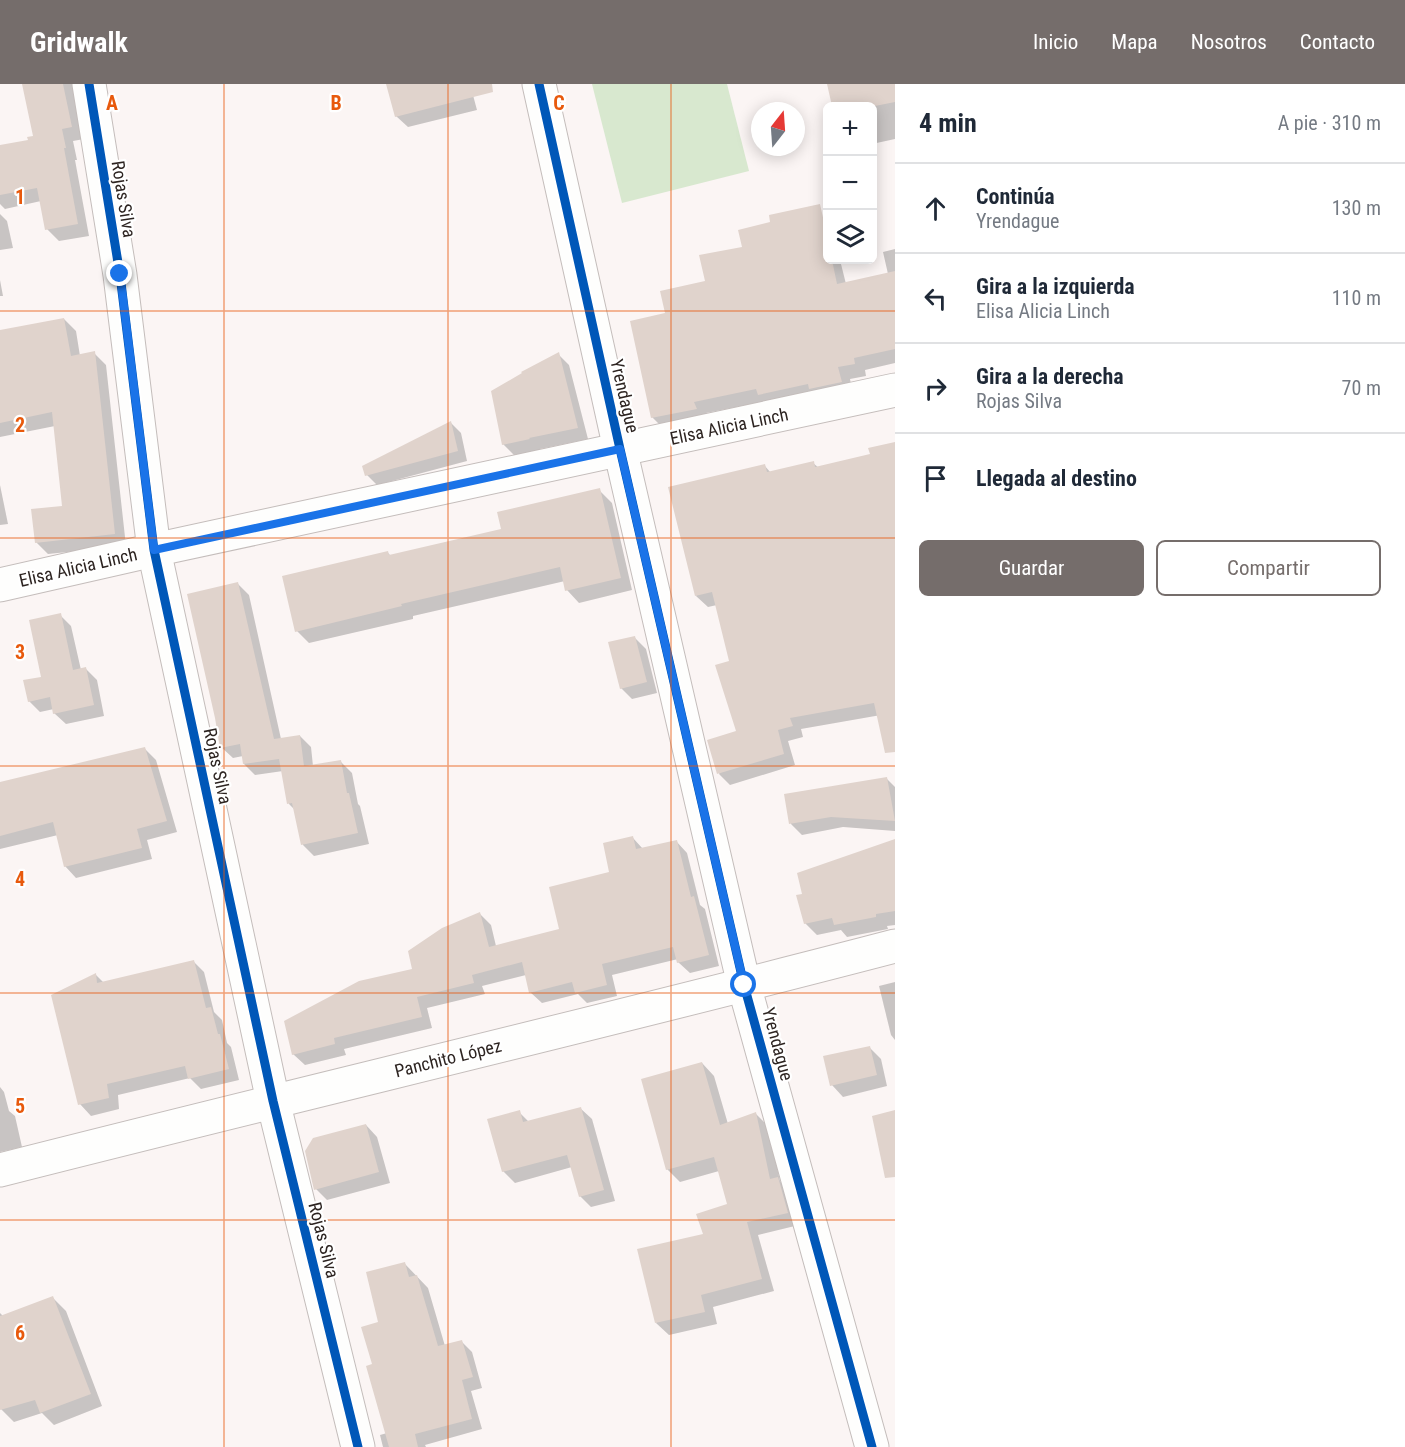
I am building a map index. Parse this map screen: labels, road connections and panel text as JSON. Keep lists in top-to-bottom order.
{
  "streets": {
    "street": [
      "Rojas Silva",
      "Yrendague",
      "Elisa Alicia Linch",
      "Panchito López"
    ]
  },
  "crossings": [
    ["Rojas Silva", "Elisa Alicia Linch"],
    ["Rojas Silva", "Panchito López"],
    ["Yrendague", "Elisa Alicia Linch"],
    ["Yrendague", "Panchito López"]
  ],
  "north": "top",
  "page": {
    "header": "Gridwalk",
    "nav": [
      "Inicio",
      "Mapa",
      "Nosotros",
      "Contacto"
    ],
    "heading": ["4 min", "A pie · 310 m"],
    "map_buttons": ["+", "−"],
    "list": [
      ["Continúa", "Yrendague", "130 m"],
      ["Gira a la izquierda", "Elisa Alicia Linch", "110 m"],
      ["Gira a la derecha", "Rojas Silva", "70 m"],
      "Llegada al destino"
    ],
    "buttons": ["Guardar", "Compartir"]
  },
  "grid": {
    "columns": ["A", "B", "C"],
    "rows": [
      "1",
      "2",
      "3",
      "4",
      "5",
      "6"
    ]
  }
}
